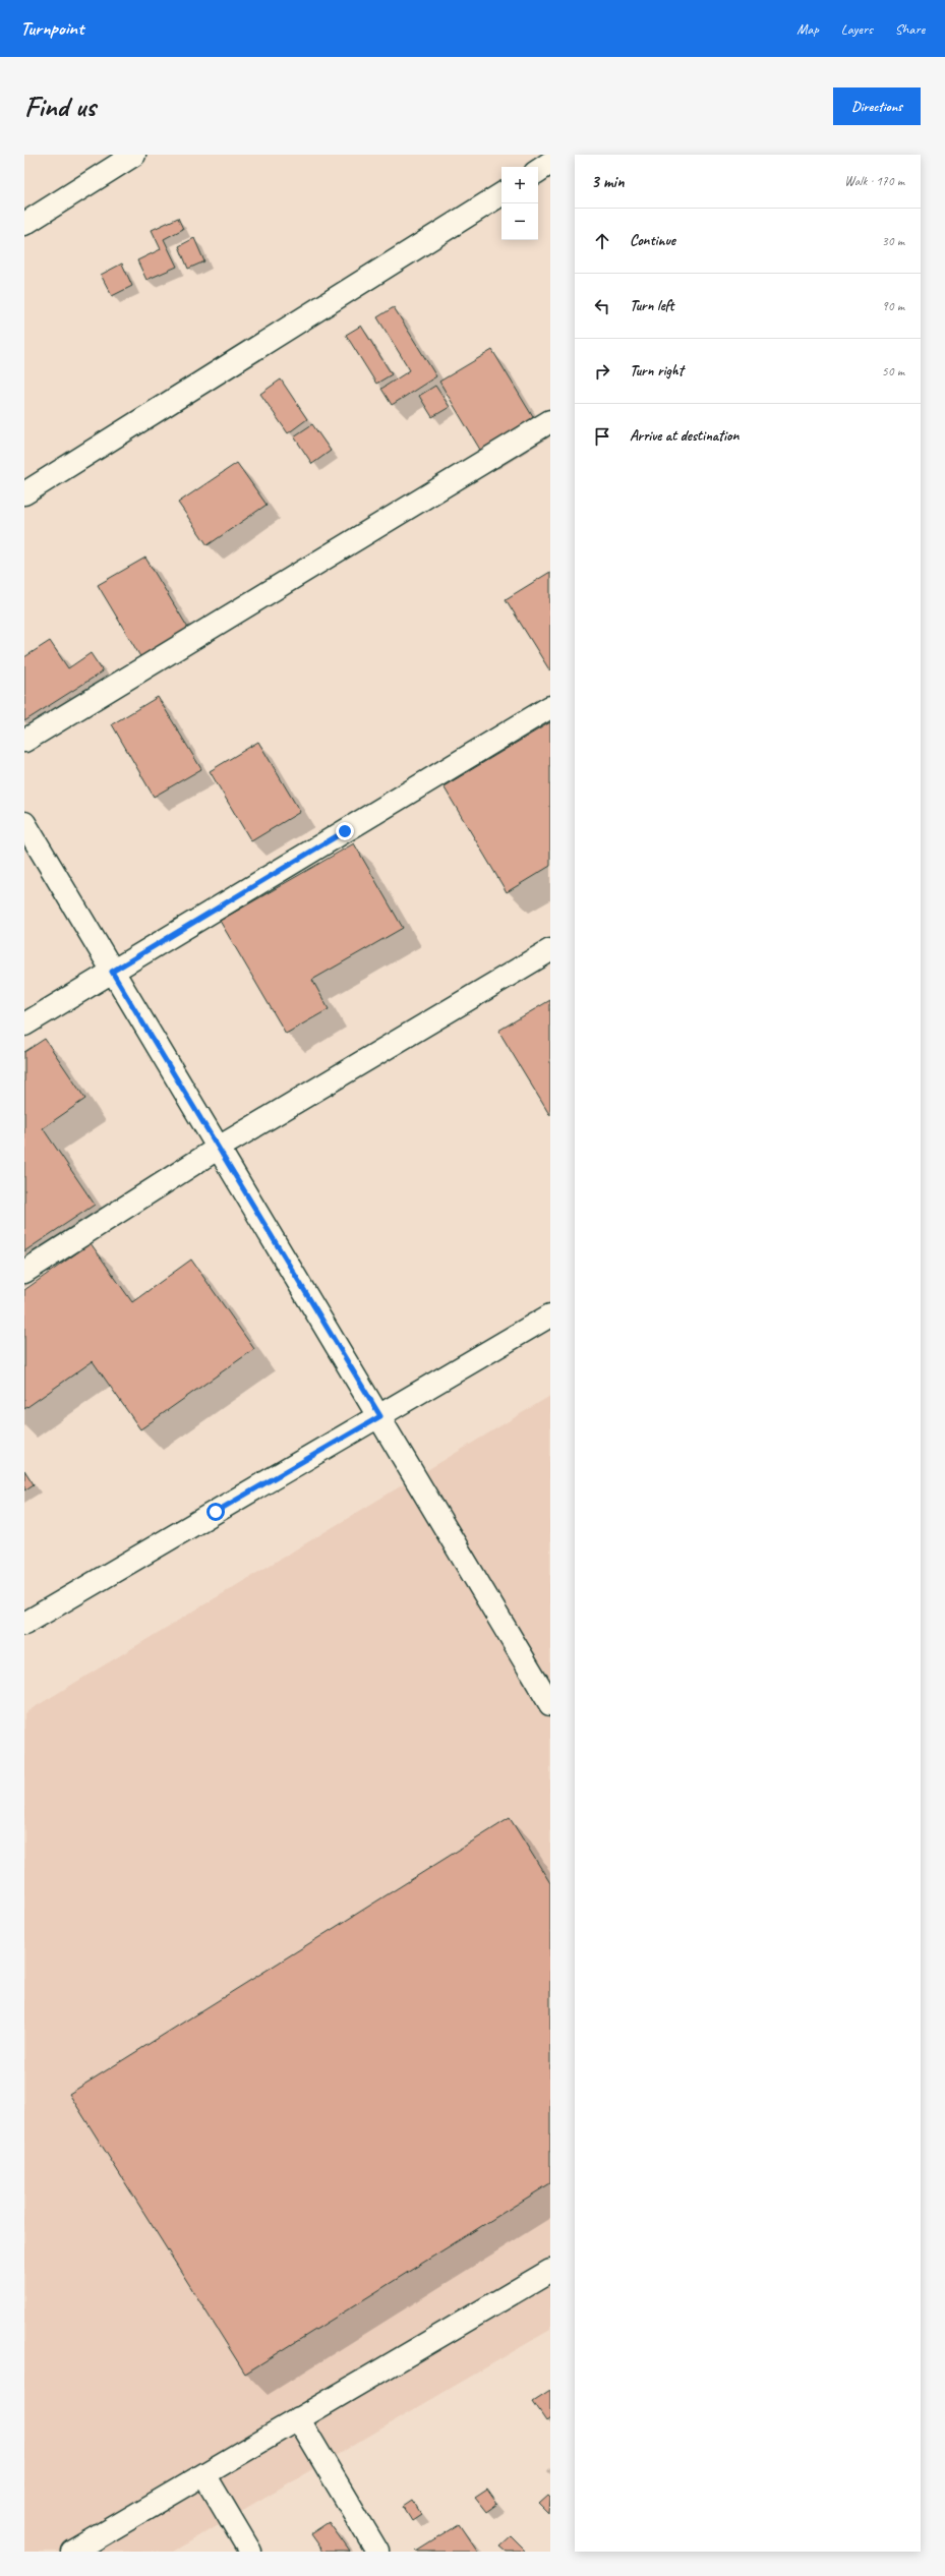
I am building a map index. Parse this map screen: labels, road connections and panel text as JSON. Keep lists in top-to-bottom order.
{
  "page": {
    "header": "Turnpoint",
    "nav": ["Map", "Layers", "Share"],
    "buttons": "Directions",
    "title": "Find us",
    "heading": ["3 min", "Walk · 170 m"],
    "map_buttons": ["+", "−"],
    "list": [
      ["Continue", "30 m"],
      ["Turn left", "90 m"],
      ["Turn right", "50 m"],
      "Arrive at destination"
    ]
  }
}
